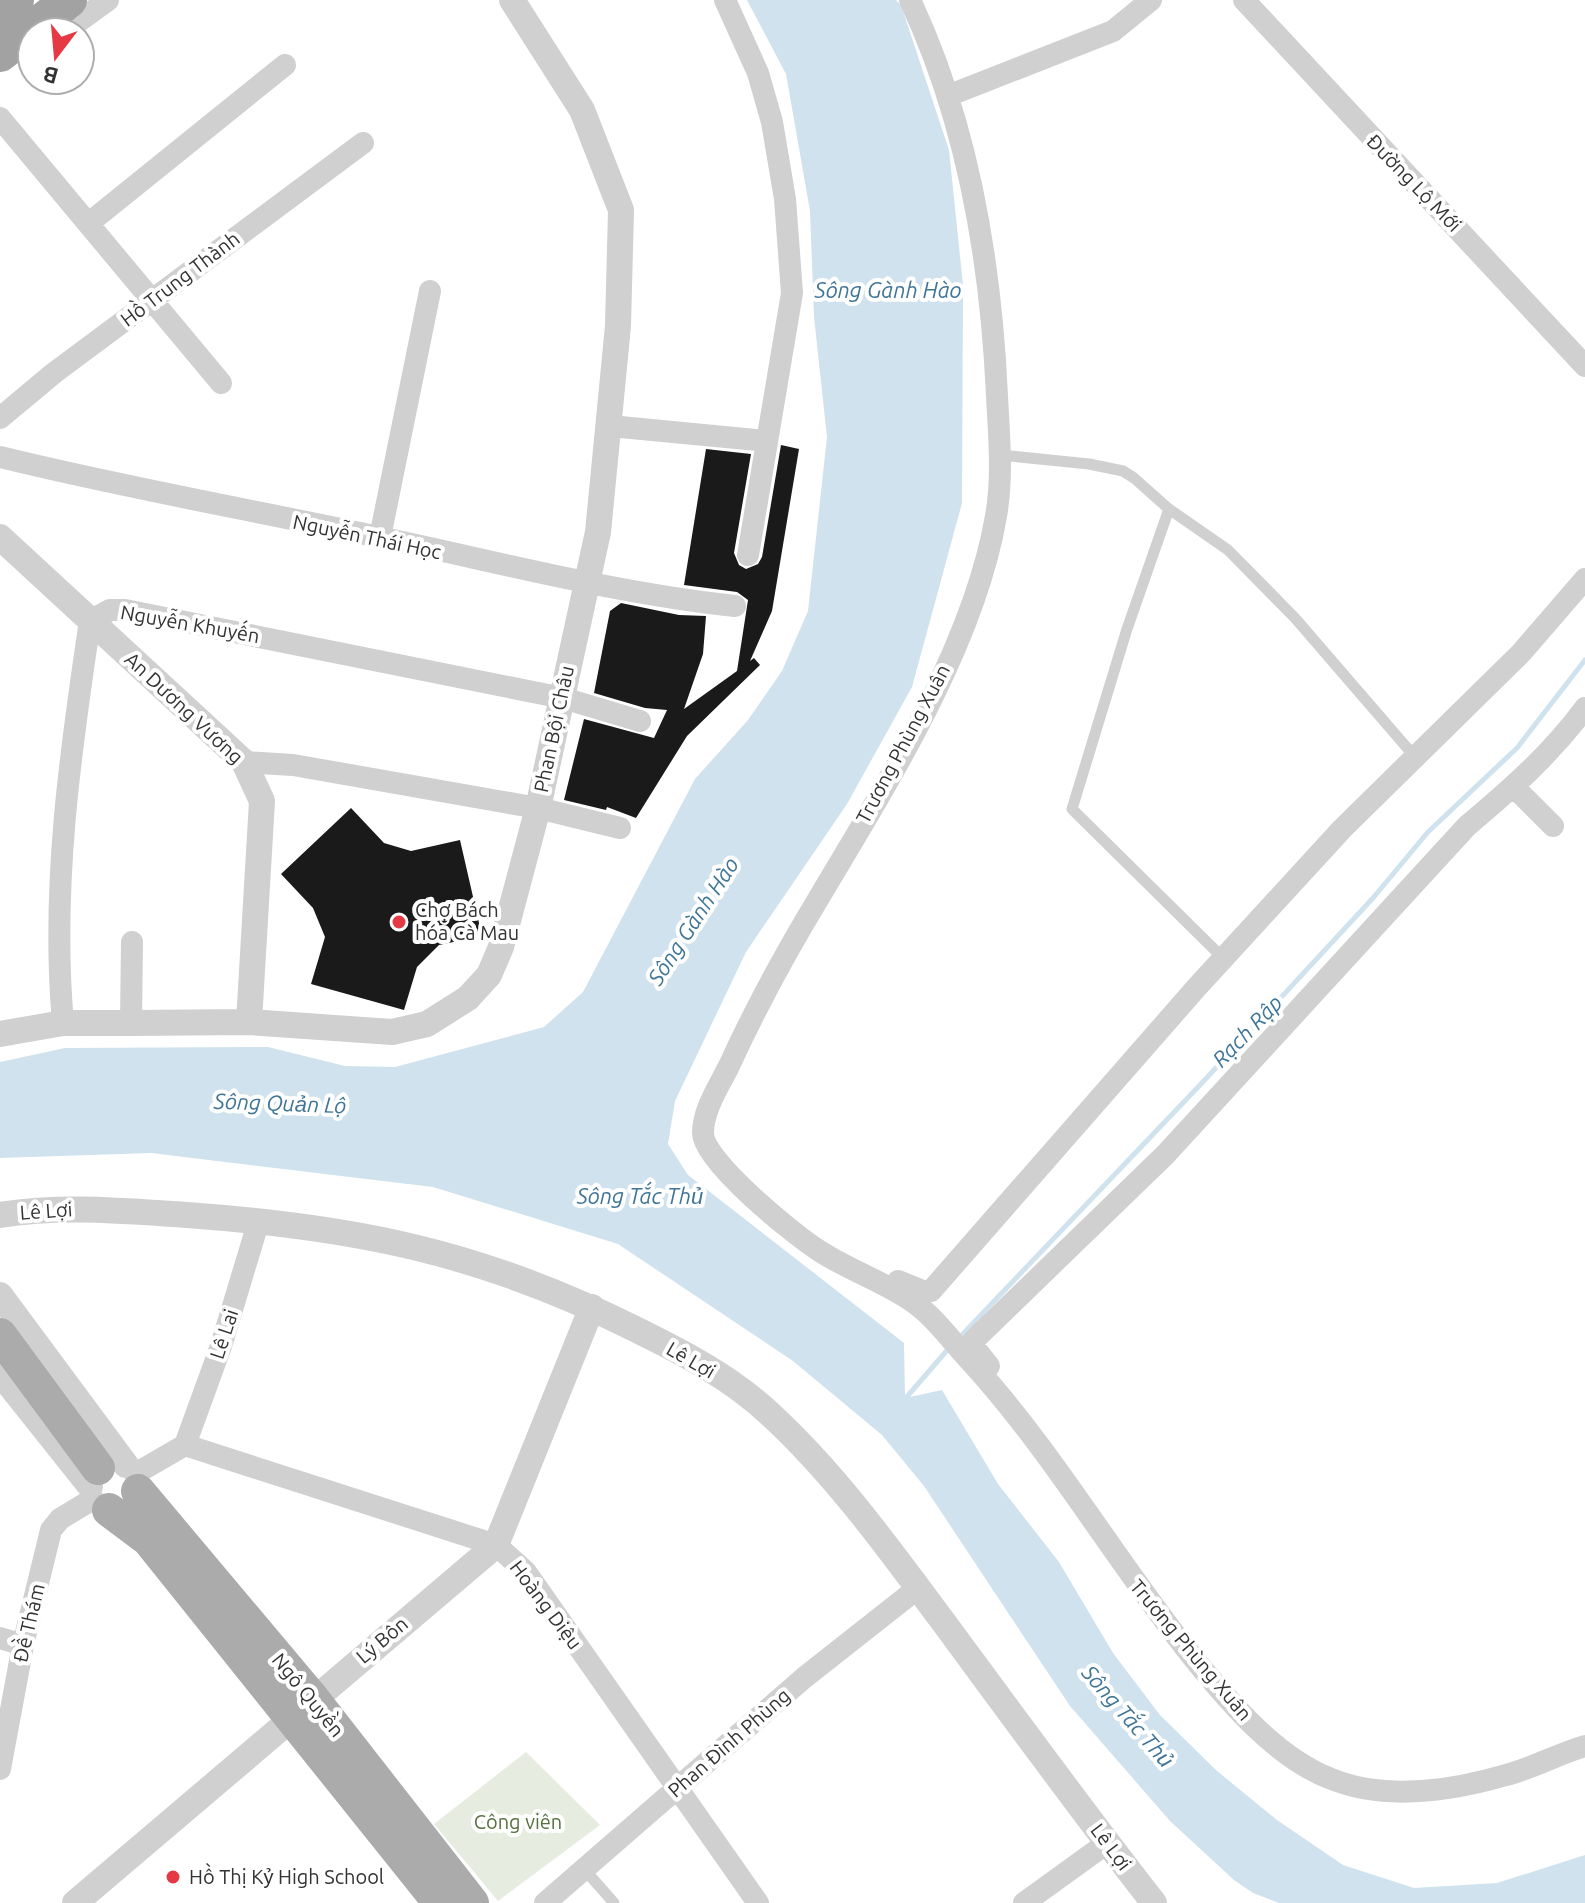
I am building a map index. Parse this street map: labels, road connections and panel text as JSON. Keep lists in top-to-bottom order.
{
  "streets": {
    "main road": ["Ngô Quyền"],
    "street": [
      "Đường Lộ Mới",
      "Hồ Trung Thành",
      "Nguyễn Thái Học",
      "Nguyễn Khuyến",
      "An Dương Vương",
      "Phan Bội Châu",
      "Trương Phùng Xuân",
      "Lê Lợi",
      "Lê Lai",
      "Hoàng Diệu",
      "Đề Thám",
      "Lý Bôn",
      "Phan Đình Phùng"
    ]
  },
  "crossings": [
    ["Nguyễn Thái Học", "Phan Bội Châu"],
    ["Nguyễn Khuyến", "An Dương Vương"],
    ["Nguyễn Khuyến", "Phan Bội Châu"],
    ["An Dương Vương", "Phan Bội Châu"],
    ["Lê Lợi", "Lê Lai"],
    ["Lê Lợi", "Lý Bôn"],
    ["Lê Lợi", "Phan Đình Phùng"],
    ["Lê Lai", "Hoàng Diệu"],
    ["Hoàng Diệu", "Lý Bôn"],
    ["Hoàng Diệu", "Phan Đình Phùng"],
    ["Đề Thám", "Ngô Quyền"],
    ["Lý Bôn", "Ngô Quyền"]
  ],
  "water": [
    "Sông Gành Hào",
    "Rạch Rập",
    "Sông Quản Lộ",
    "Sông Tắc Thủ"
  ],
  "parks": ["Công viên"],
  "places": ["Chợ Bách hóa Cà Mau", "Hồ Thị Kỷ High School"],
  "north": "bottom"
}
